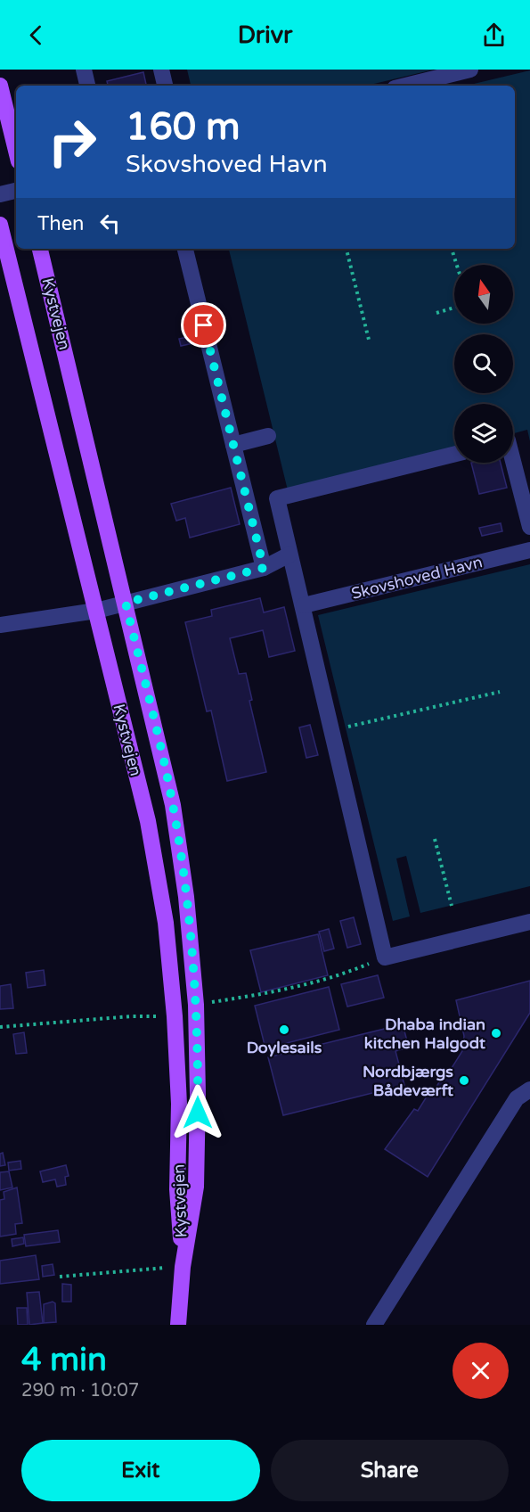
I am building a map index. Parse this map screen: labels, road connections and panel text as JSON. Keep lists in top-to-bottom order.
{
  "streets": {
    "main road": ["Kystvejen"],
    "street": ["Skovshoved Havn"]
  },
  "places": ["Doylesails", "Dhaba indian kitchen Halgodt", "Nordbjærgs Bådeværft"],
  "north": "top",
  "page": {
    "header": "Drivr",
    "turn": ["160 m", "Skovshoved Havn"],
    "then": "Then",
    "heading": ["4 min", "290 m · 10:07"],
    "buttons": ["Exit", "Share"]
  }
}
